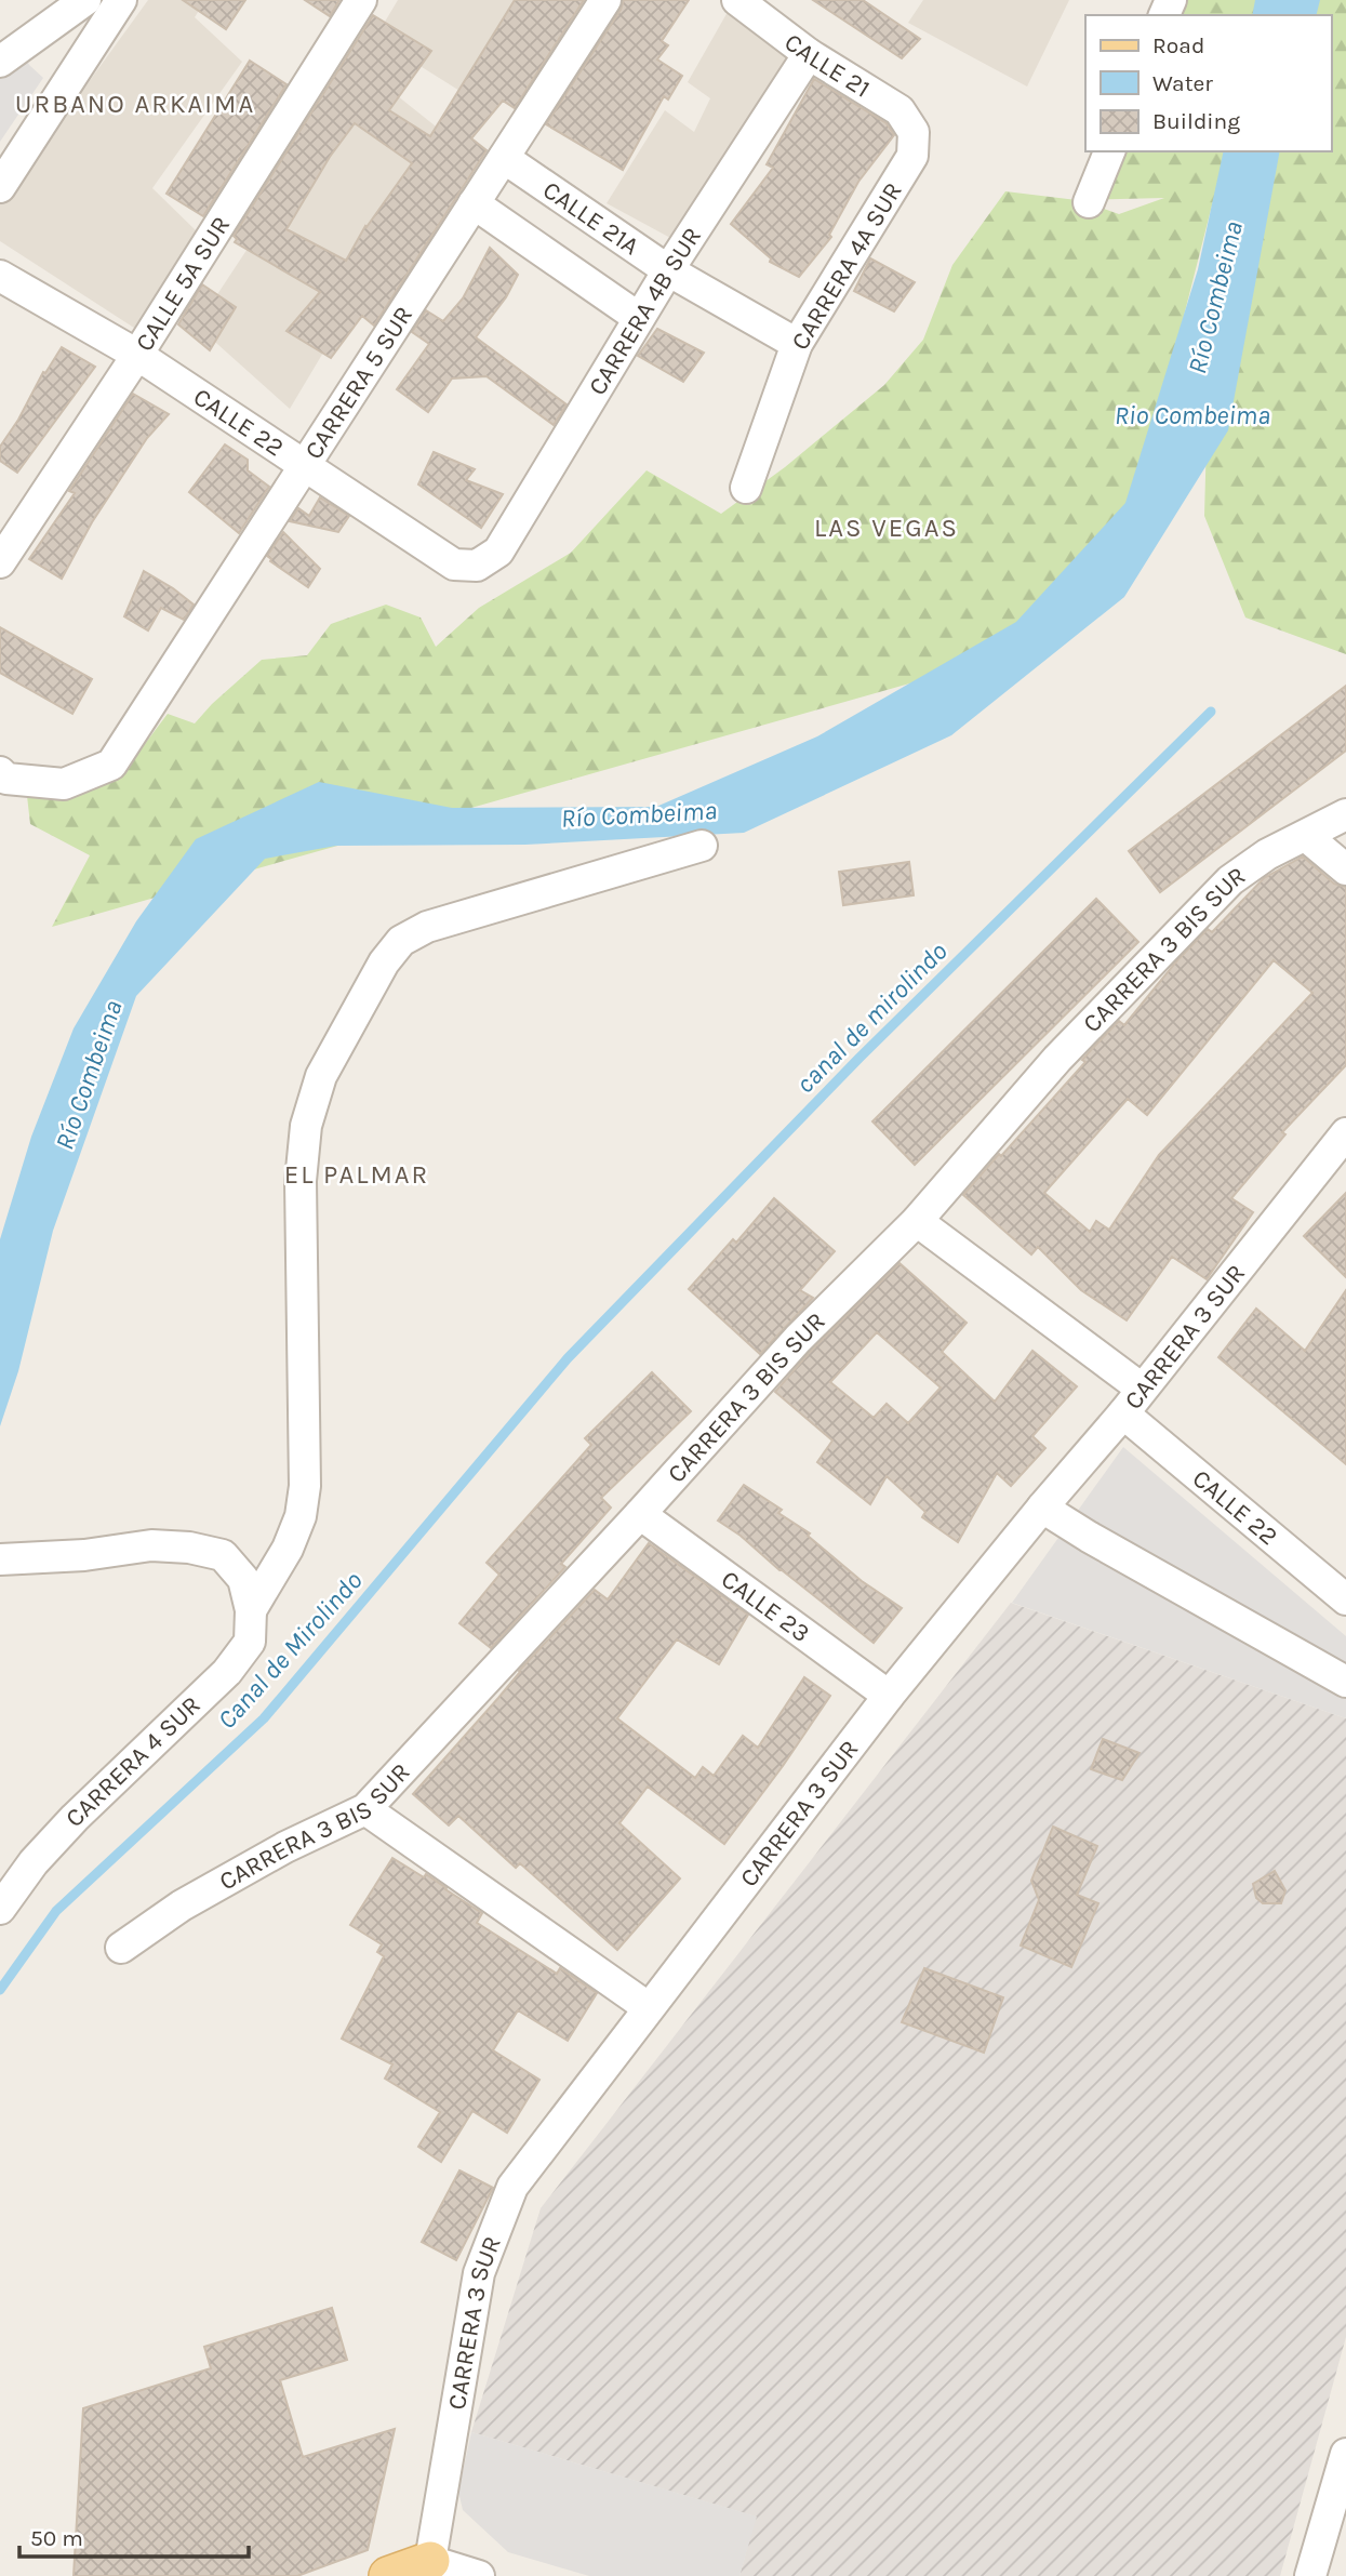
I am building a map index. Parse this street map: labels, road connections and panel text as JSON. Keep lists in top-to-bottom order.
{
  "streets": {
    "street": [
      "CALLE 21",
      "CALLE 21A",
      "CARRERA 4A SUR",
      "CALLE 5A SUR",
      "CARRERA 4B SUR",
      "CARRERA 5 SUR",
      "CALLE 22",
      "CARRERA 3 BIS SUR",
      "CARRERA 3 SUR",
      "CALLE 23",
      "CARRERA 4 SUR"
    ]
  },
  "crossings": [
    ["CALLE 21", "CARRERA 4A SUR"],
    ["CALLE 21", "CARRERA 4B SUR"],
    ["CALLE 21A", "CARRERA 4A SUR"],
    ["CALLE 21A", "CARRERA 4B SUR"],
    ["CALLE 21A", "CARRERA 5 SUR"],
    ["CALLE 5A SUR", "CALLE 22"],
    ["CARRERA 4B SUR", "CALLE 22"],
    ["CARRERA 5 SUR", "CALLE 22"],
    ["CALLE 22", "CARRERA 3 SUR"],
    ["CARRERA 3 BIS SUR", "CALLE 23"],
    ["CARRERA 3 SUR", "CALLE 23"]
  ],
  "districts": ["URBANO ARKAIMA", "LAS VEGAS", "EL PALMAR"],
  "water": [
    "Río Combeima",
    "Rio Combeima",
    "canal de mirolindo",
    "Canal de Mirolindo"
  ],
  "legend": ["Road", "Water", "Building"],
  "scale_bar": "50 m"
}
